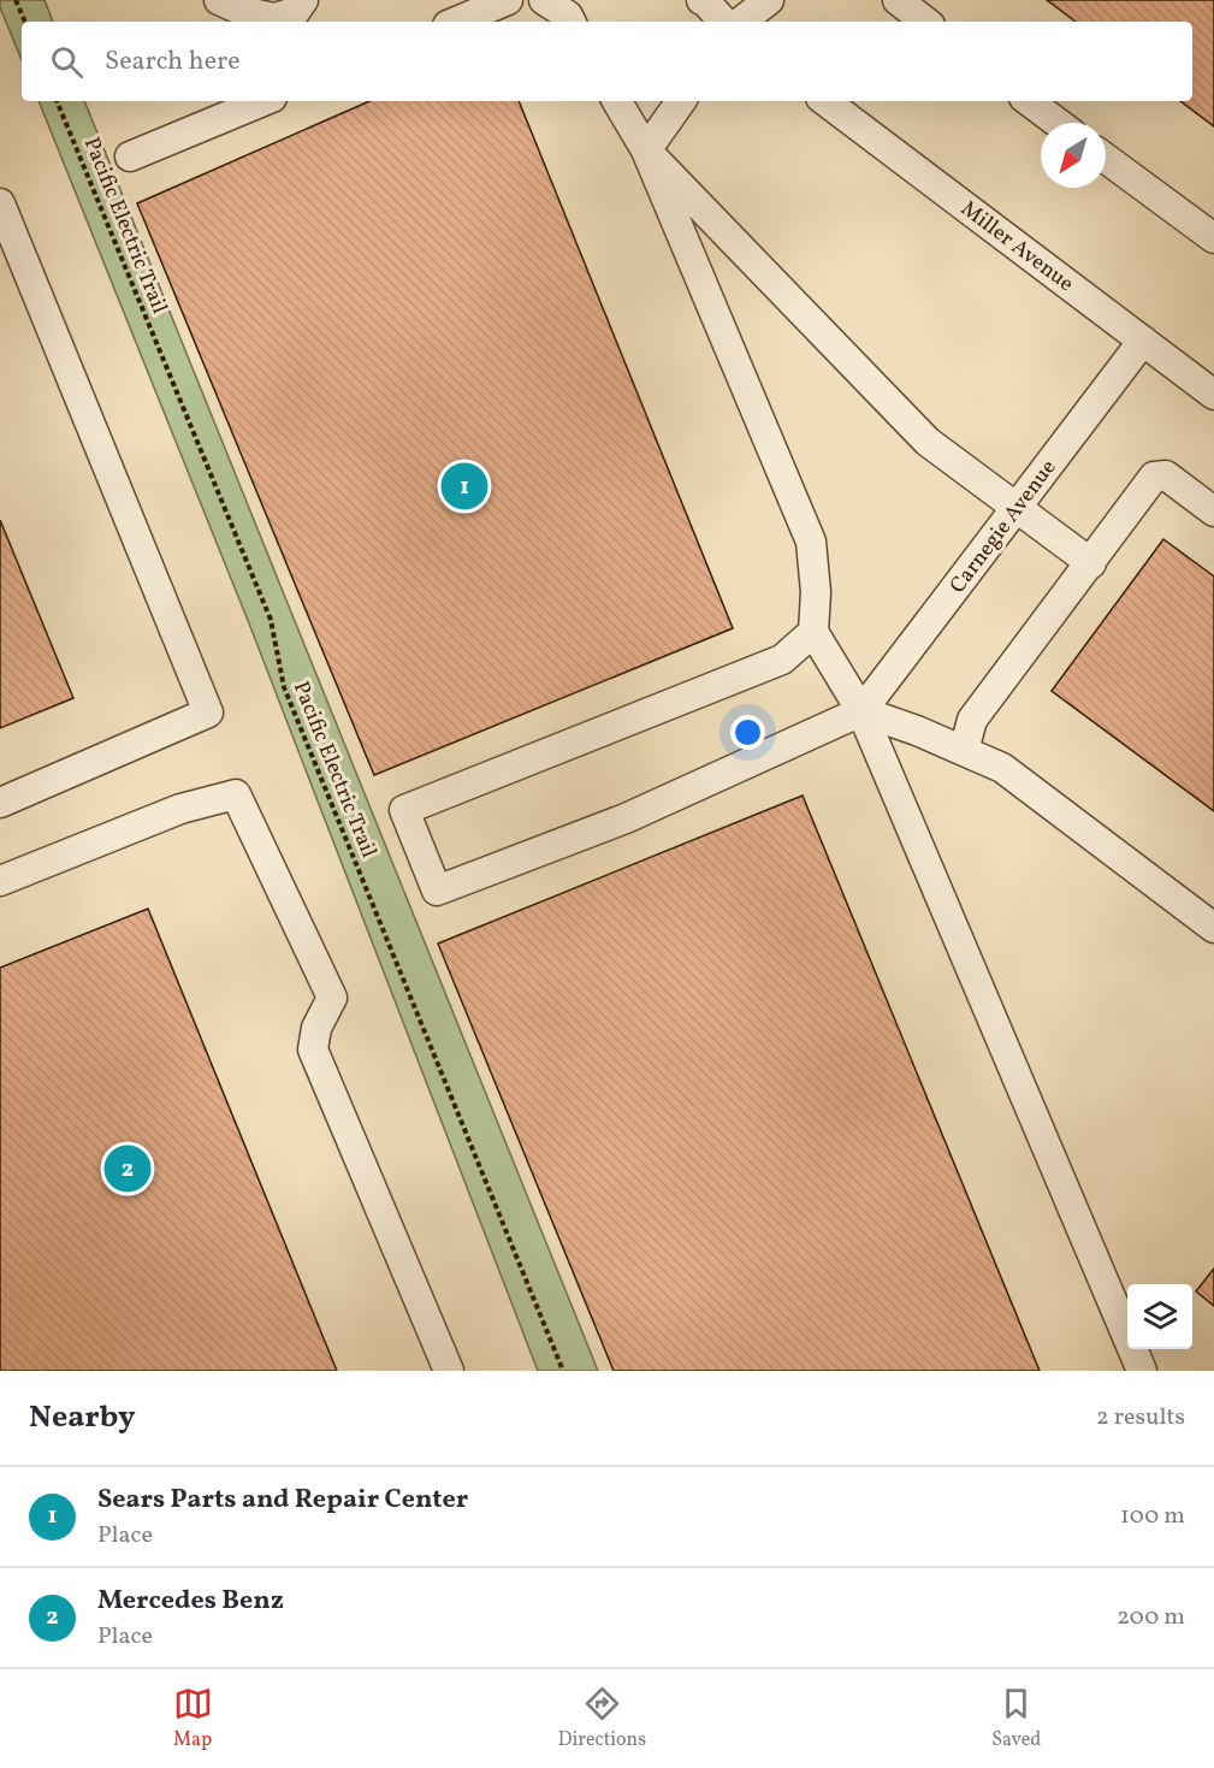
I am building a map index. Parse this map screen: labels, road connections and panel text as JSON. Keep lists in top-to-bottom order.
{
  "streets": {
    "street": ["Miller Avenue", "Carnegie Avenue"],
    "path": ["Pacific Electric Trail"]
  },
  "crossings": [
    ["Miller Avenue", "Carnegie Avenue"]
  ],
  "north": "bottom left",
  "page": {
    "search": "Search here",
    "pins": ["1", "2"],
    "heading": ["Nearby", "2 results"],
    "list": [
      {
        "mark": "1",
        "name": "Sears Parts and Repair Center",
        "note": "Place",
        "value": "100 m"
      },
      {
        "mark": "2",
        "name": "Mercedes Benz",
        "note": "Place",
        "value": "200 m"
      }
    ],
    "nav": ["Map", "Directions", "Saved"]
  }
}
